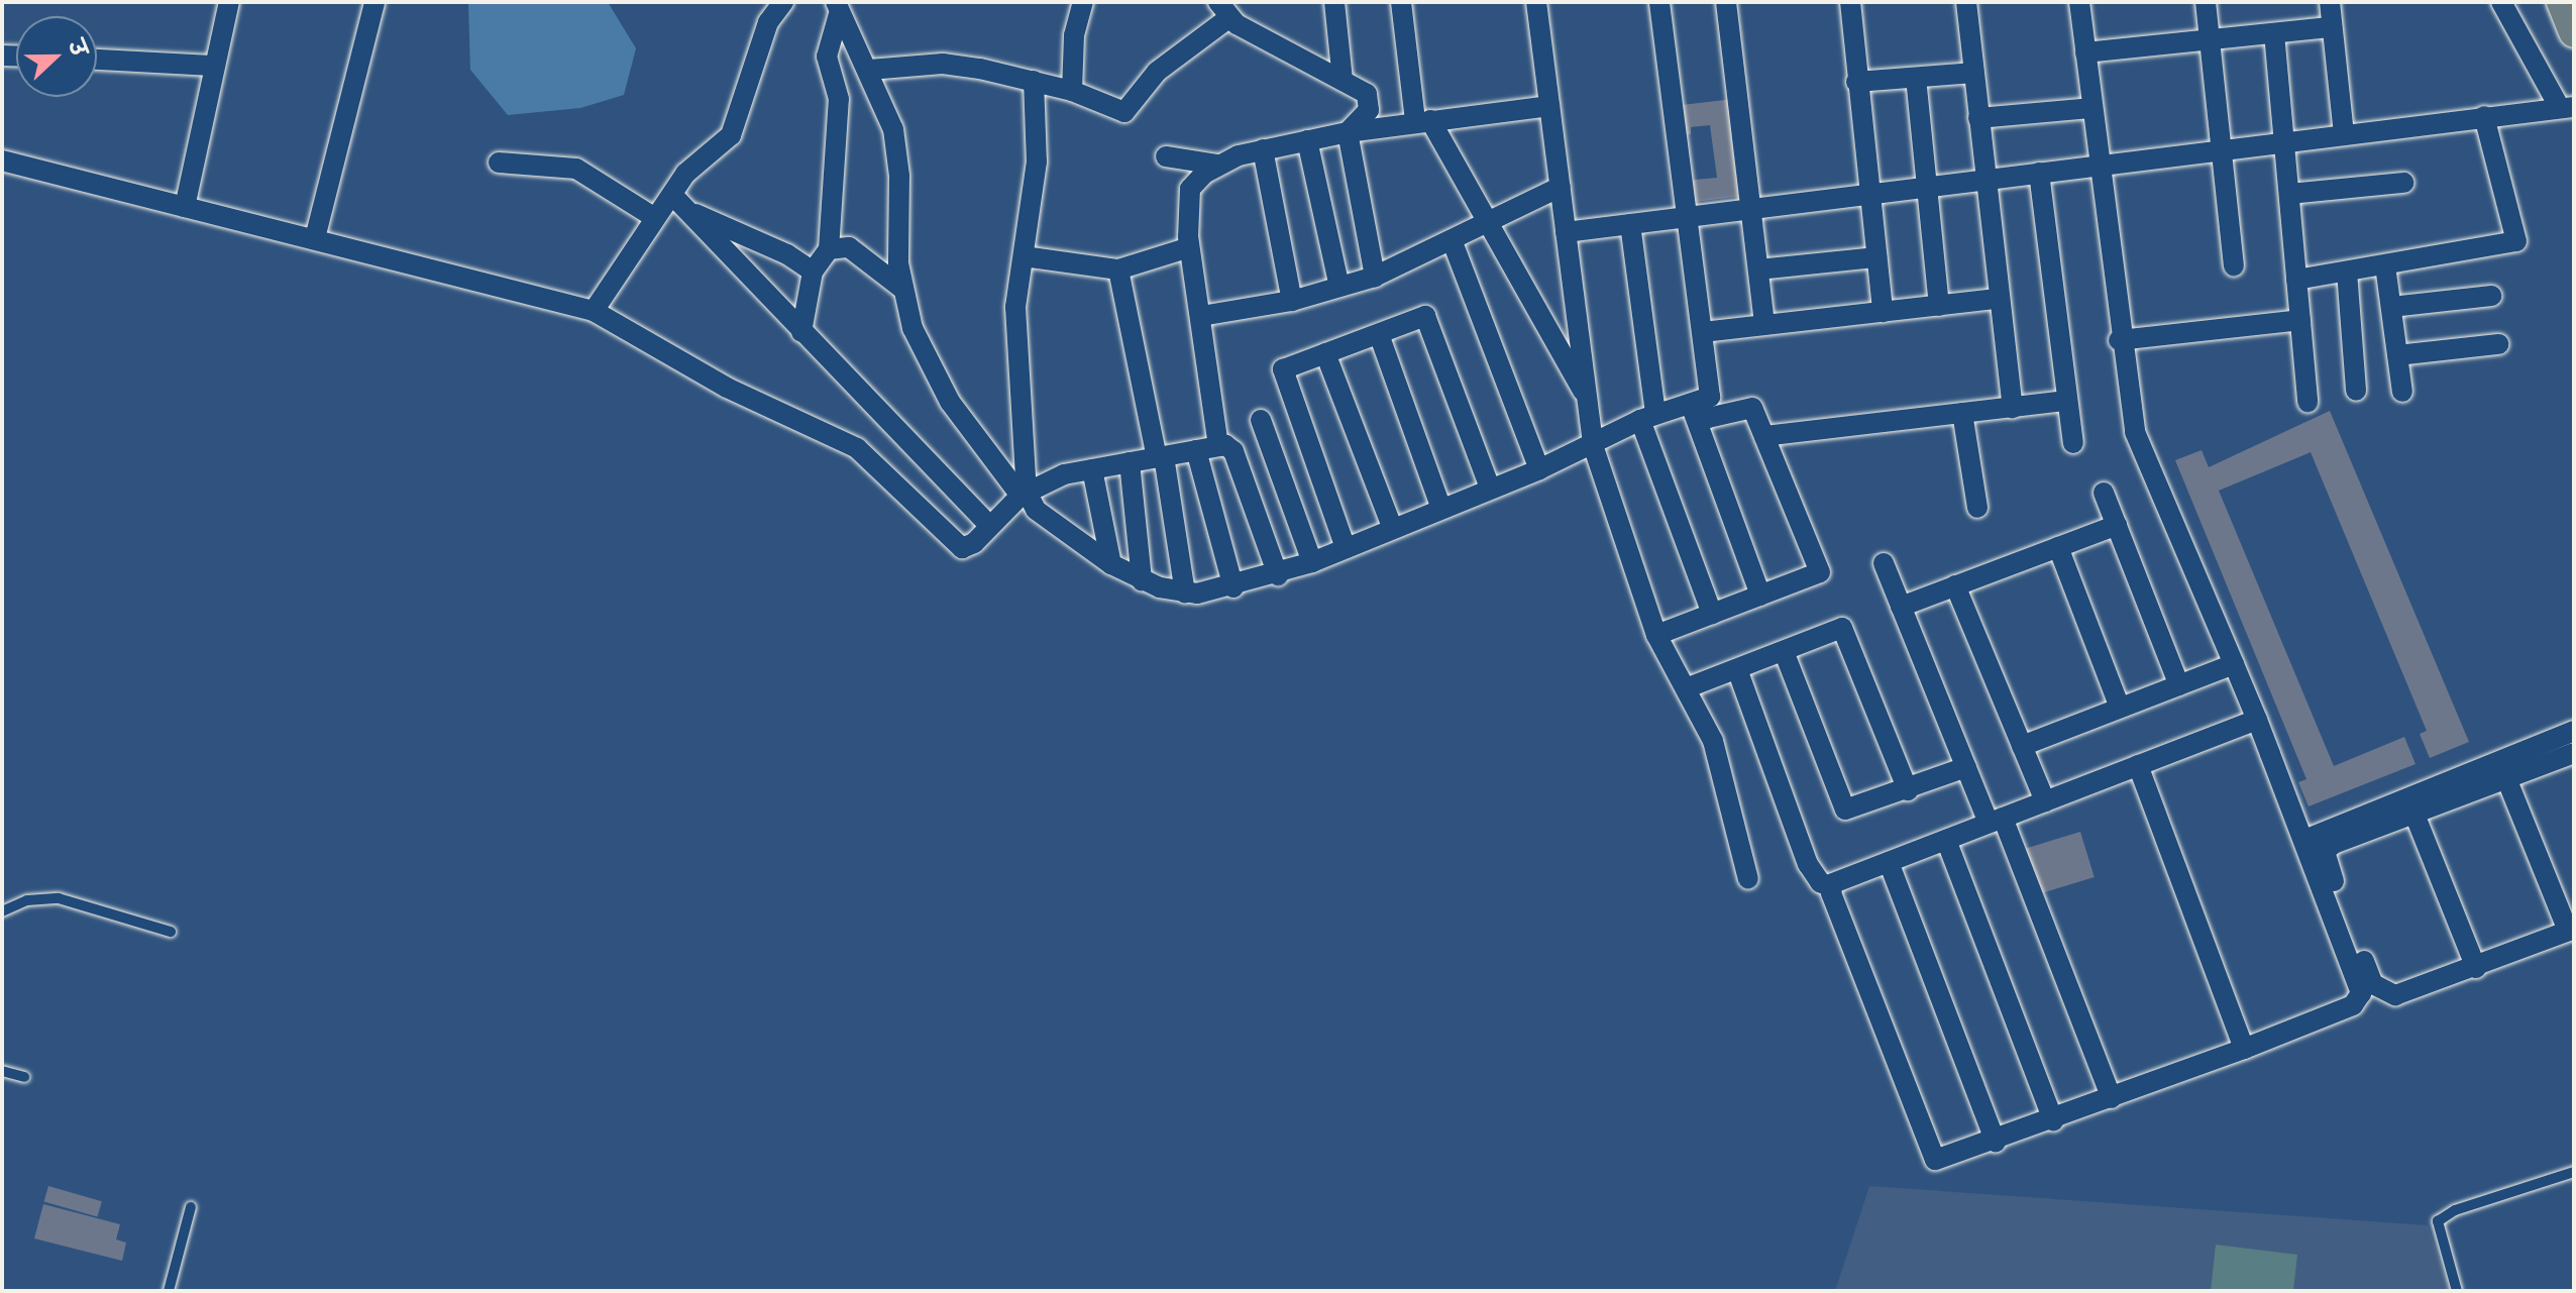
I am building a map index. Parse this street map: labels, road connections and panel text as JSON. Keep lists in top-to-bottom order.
{
  "north": "right"
}
